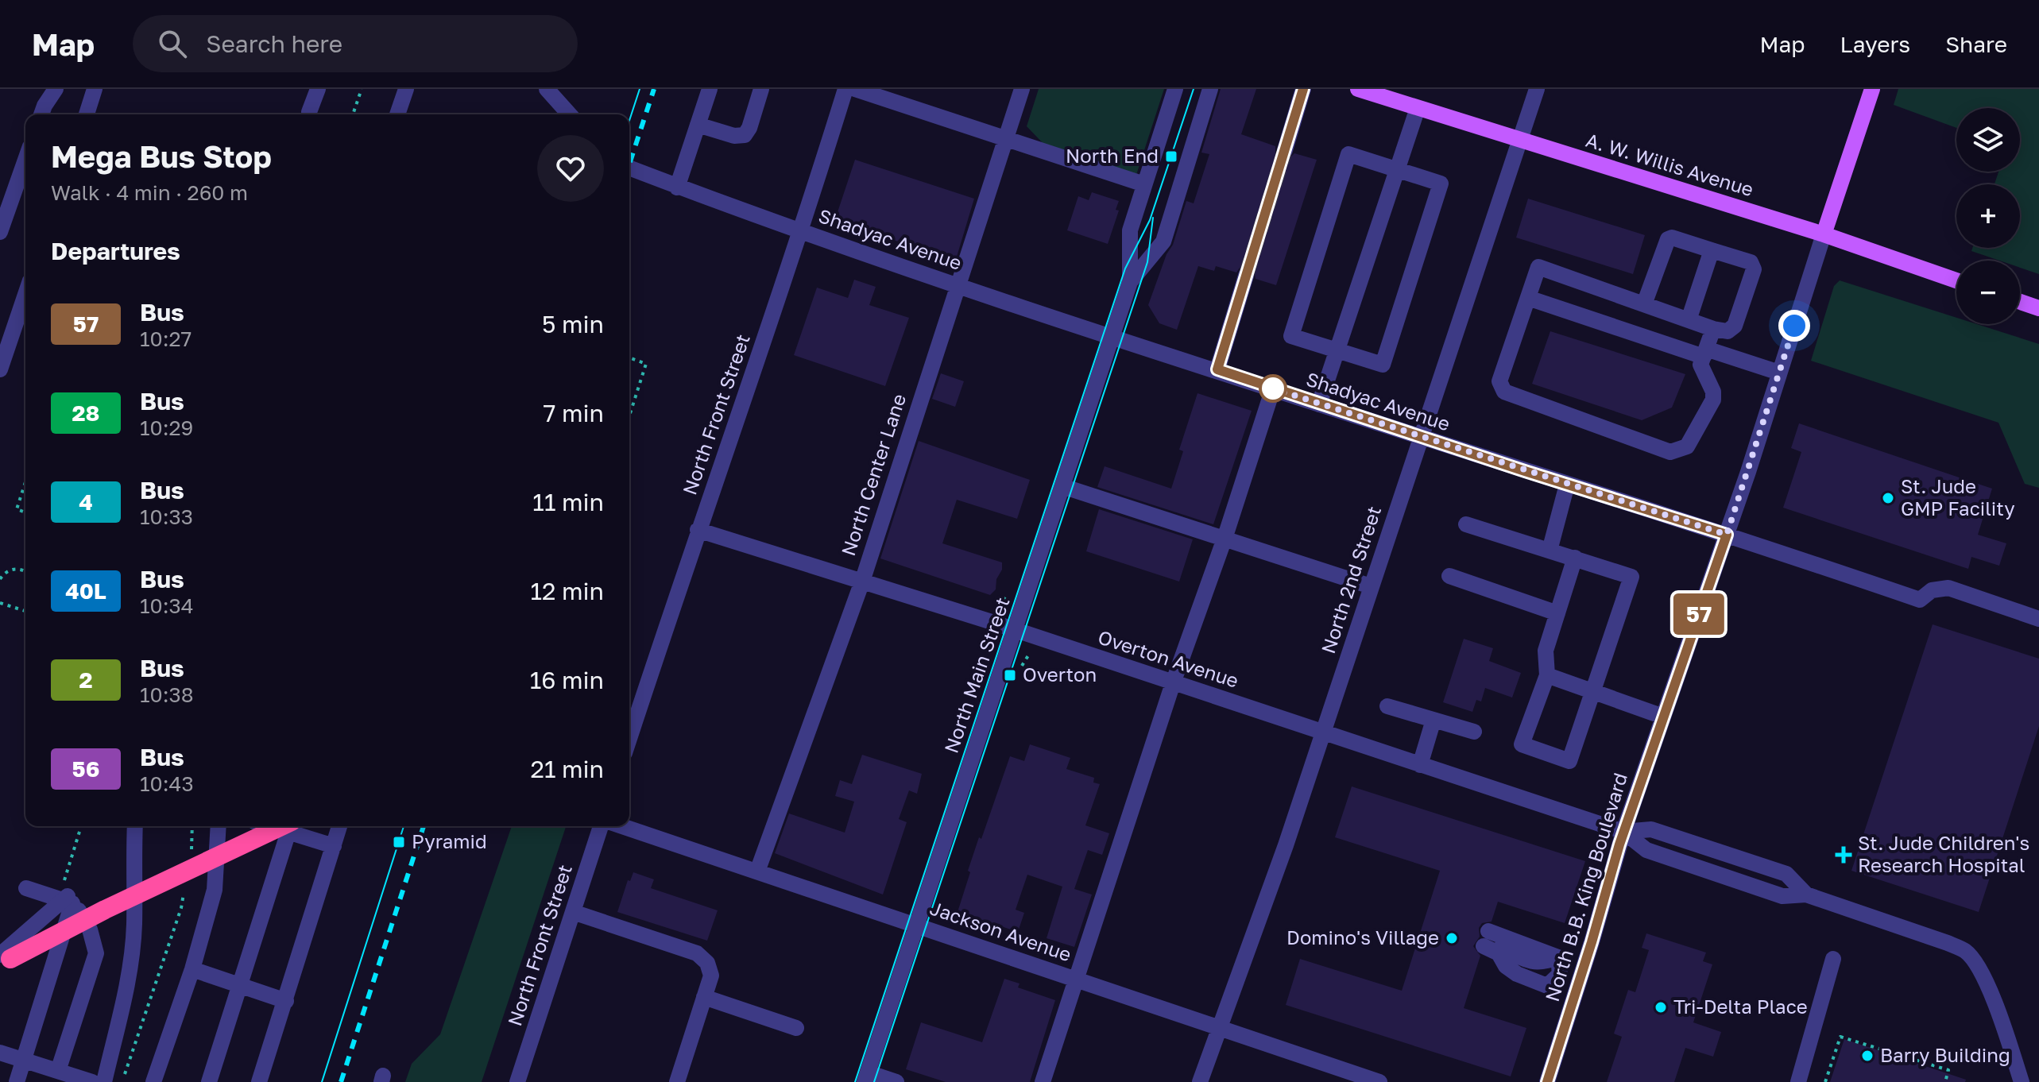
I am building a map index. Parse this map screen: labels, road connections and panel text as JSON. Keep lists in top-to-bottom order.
{
  "streets": {
    "main road": ["A. W. Willis Avenue"],
    "street": [
      "Shadyac Avenue",
      "North Front Street",
      "North Center Lane",
      "North 2nd Street",
      "Overton Avenue",
      "North Main Street",
      "North B.B. King Boulevard",
      "Jackson Avenue"
    ]
  },
  "crossings": [
    ["A. W. Willis Avenue", "North 2nd Street"],
    ["A. W. Willis Avenue", "North B.B. King Boulevard"],
    ["Shadyac Avenue", "North Front Street"],
    ["Shadyac Avenue", "North Center Lane"],
    ["Shadyac Avenue", "North 2nd Street"],
    ["Shadyac Avenue", "North Main Street"],
    ["Shadyac Avenue", "North B.B. King Boulevard"],
    ["North Front Street", "Overton Avenue"],
    ["North Center Lane", "Overton Avenue"],
    ["North Center Lane", "Jackson Avenue"],
    ["North 2nd Street", "Overton Avenue"],
    ["North 2nd Street", "Jackson Avenue"],
    ["Overton Avenue", "North Main Street"],
    ["Overton Avenue", "North B.B. King Boulevard"],
    ["North Main Street", "Jackson Avenue"]
  ],
  "places": {
    "transit": ["North End", "Overton", "Pyramid"],
    "other": [
      "St. Jude GMP Facility",
      "Domino's Village",
      "Tri-Delta Place",
      "Barry Building"
    ],
    "health": ["St. Jude Children's Research Hospital"]
  },
  "lines": ["bus line 57"],
  "page": {
    "header": "Map",
    "search": "Search here",
    "nav": ["Map", "Layers", "Share"],
    "on_map": "57",
    "map_buttons": ["+", "−"],
    "heading": [
      ["Mega Bus Stop", "Walk · 4 min · 260 m"],
      "Departures"
    ],
    "list": [
      {
        "mark": "57",
        "name": "Bus",
        "note": "10:27",
        "value": "5 min"
      },
      {
        "mark": "28",
        "name": "Bus",
        "note": "10:29",
        "value": "7 min"
      },
      {
        "mark": "4",
        "name": "Bus",
        "note": "10:33",
        "value": "11 min"
      },
      {
        "mark": "40L",
        "name": "Bus",
        "note": "10:34",
        "value": "12 min"
      },
      {
        "mark": "2",
        "name": "Bus",
        "note": "10:38",
        "value": "16 min"
      },
      {
        "mark": "56",
        "name": "Bus",
        "note": "10:43",
        "value": "21 min"
      }
    ]
  }
}
